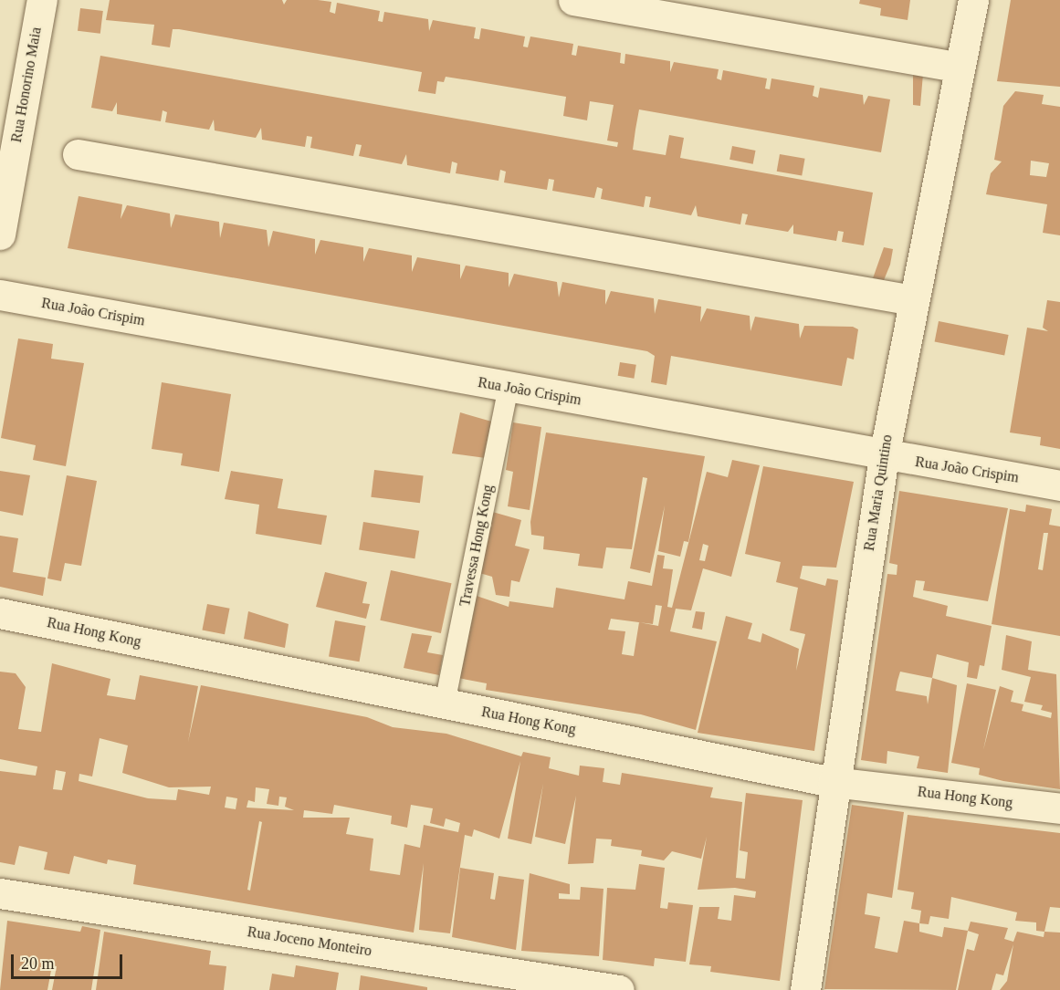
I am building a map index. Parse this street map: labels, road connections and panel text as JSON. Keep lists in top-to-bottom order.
{
  "streets": {
    "street": [
      "Rua Honorino Maia",
      "Rua João Crispim",
      "Rua Maria Quintino",
      "Rua Hong Kong",
      "Rua Joceno Monteiro"
    ],
    "lane": ["Travessa Hong Kong"]
  },
  "crossings": [
    ["Rua João Crispim", "Rua Maria Quintino"],
    ["Rua João Crispim", "Travessa Hong Kong"],
    ["Rua Maria Quintino", "Rua Hong Kong"],
    ["Travessa Hong Kong", "Rua Hong Kong"]
  ],
  "scale_bar": "20 m"
}
